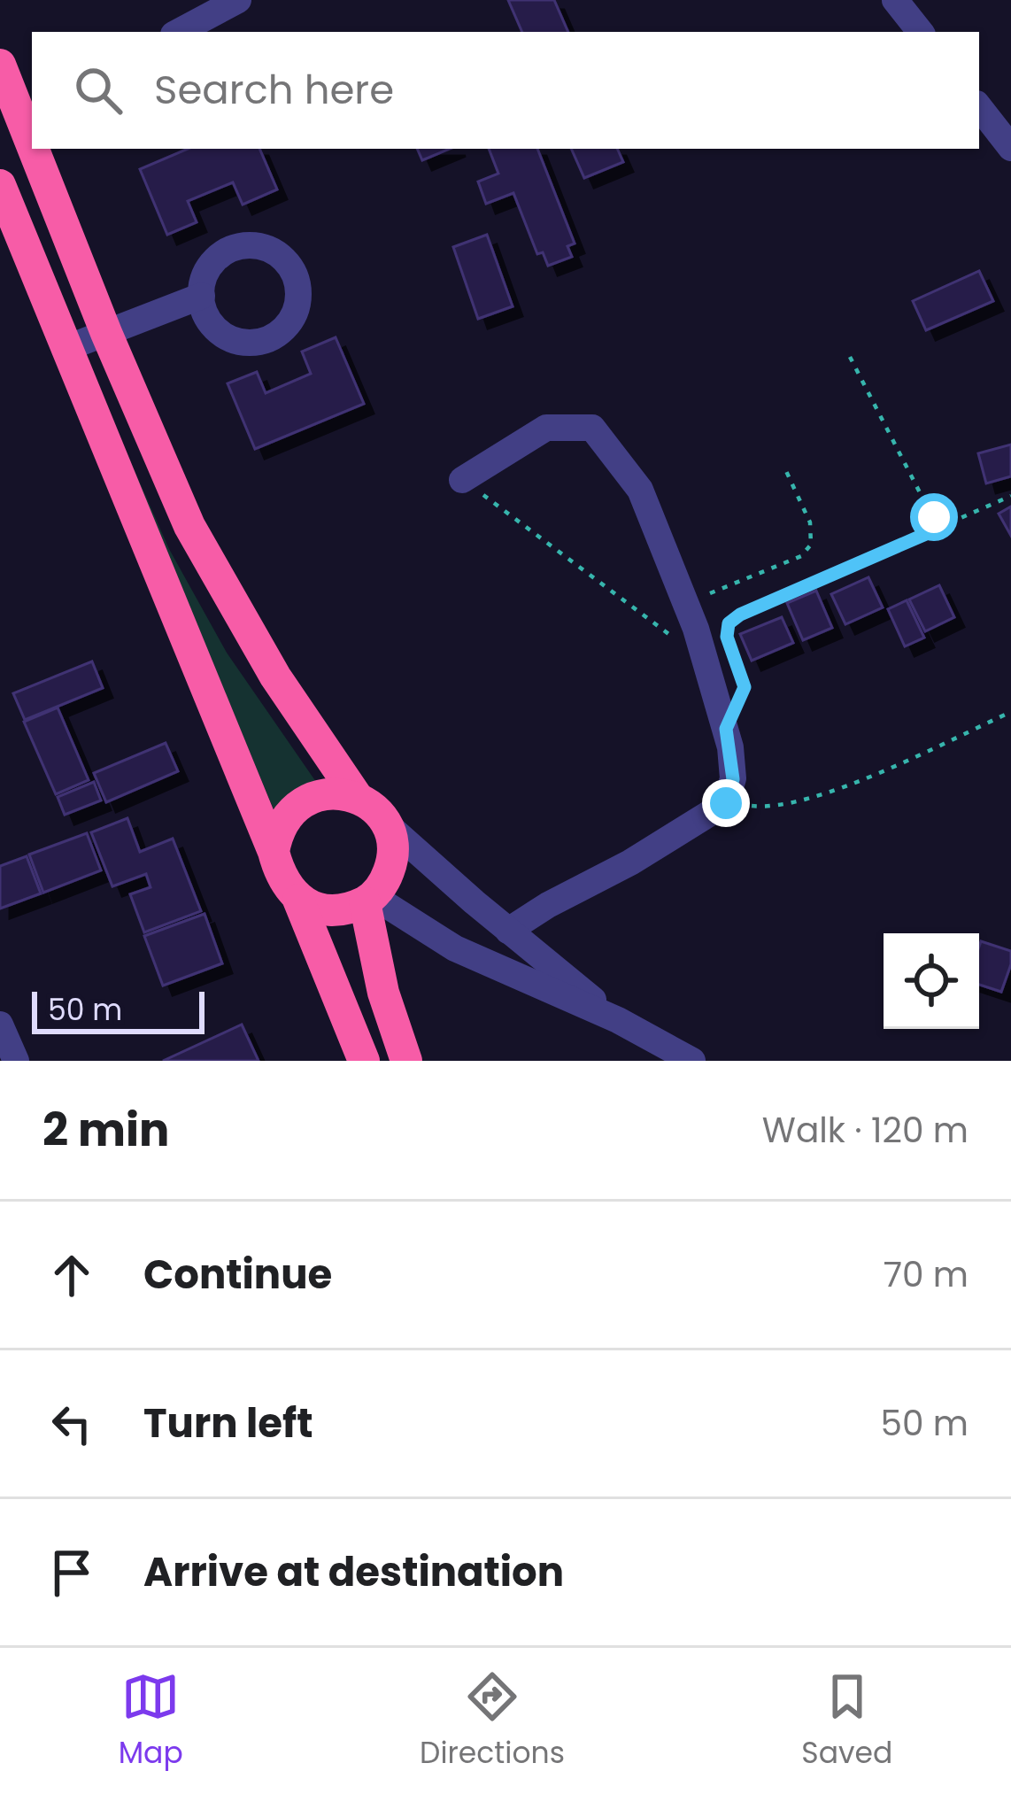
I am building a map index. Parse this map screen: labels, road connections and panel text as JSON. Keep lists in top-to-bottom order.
{
  "scale_bar": "50 m",
  "page": {
    "search": "Search here",
    "scale": "50 m",
    "heading": ["2 min", "Walk · 120 m"],
    "list": [
      ["Continue", "70 m"],
      ["Turn left", "50 m"],
      "Arrive at destination"
    ],
    "nav": ["Map", "Directions", "Saved"]
  }
}
